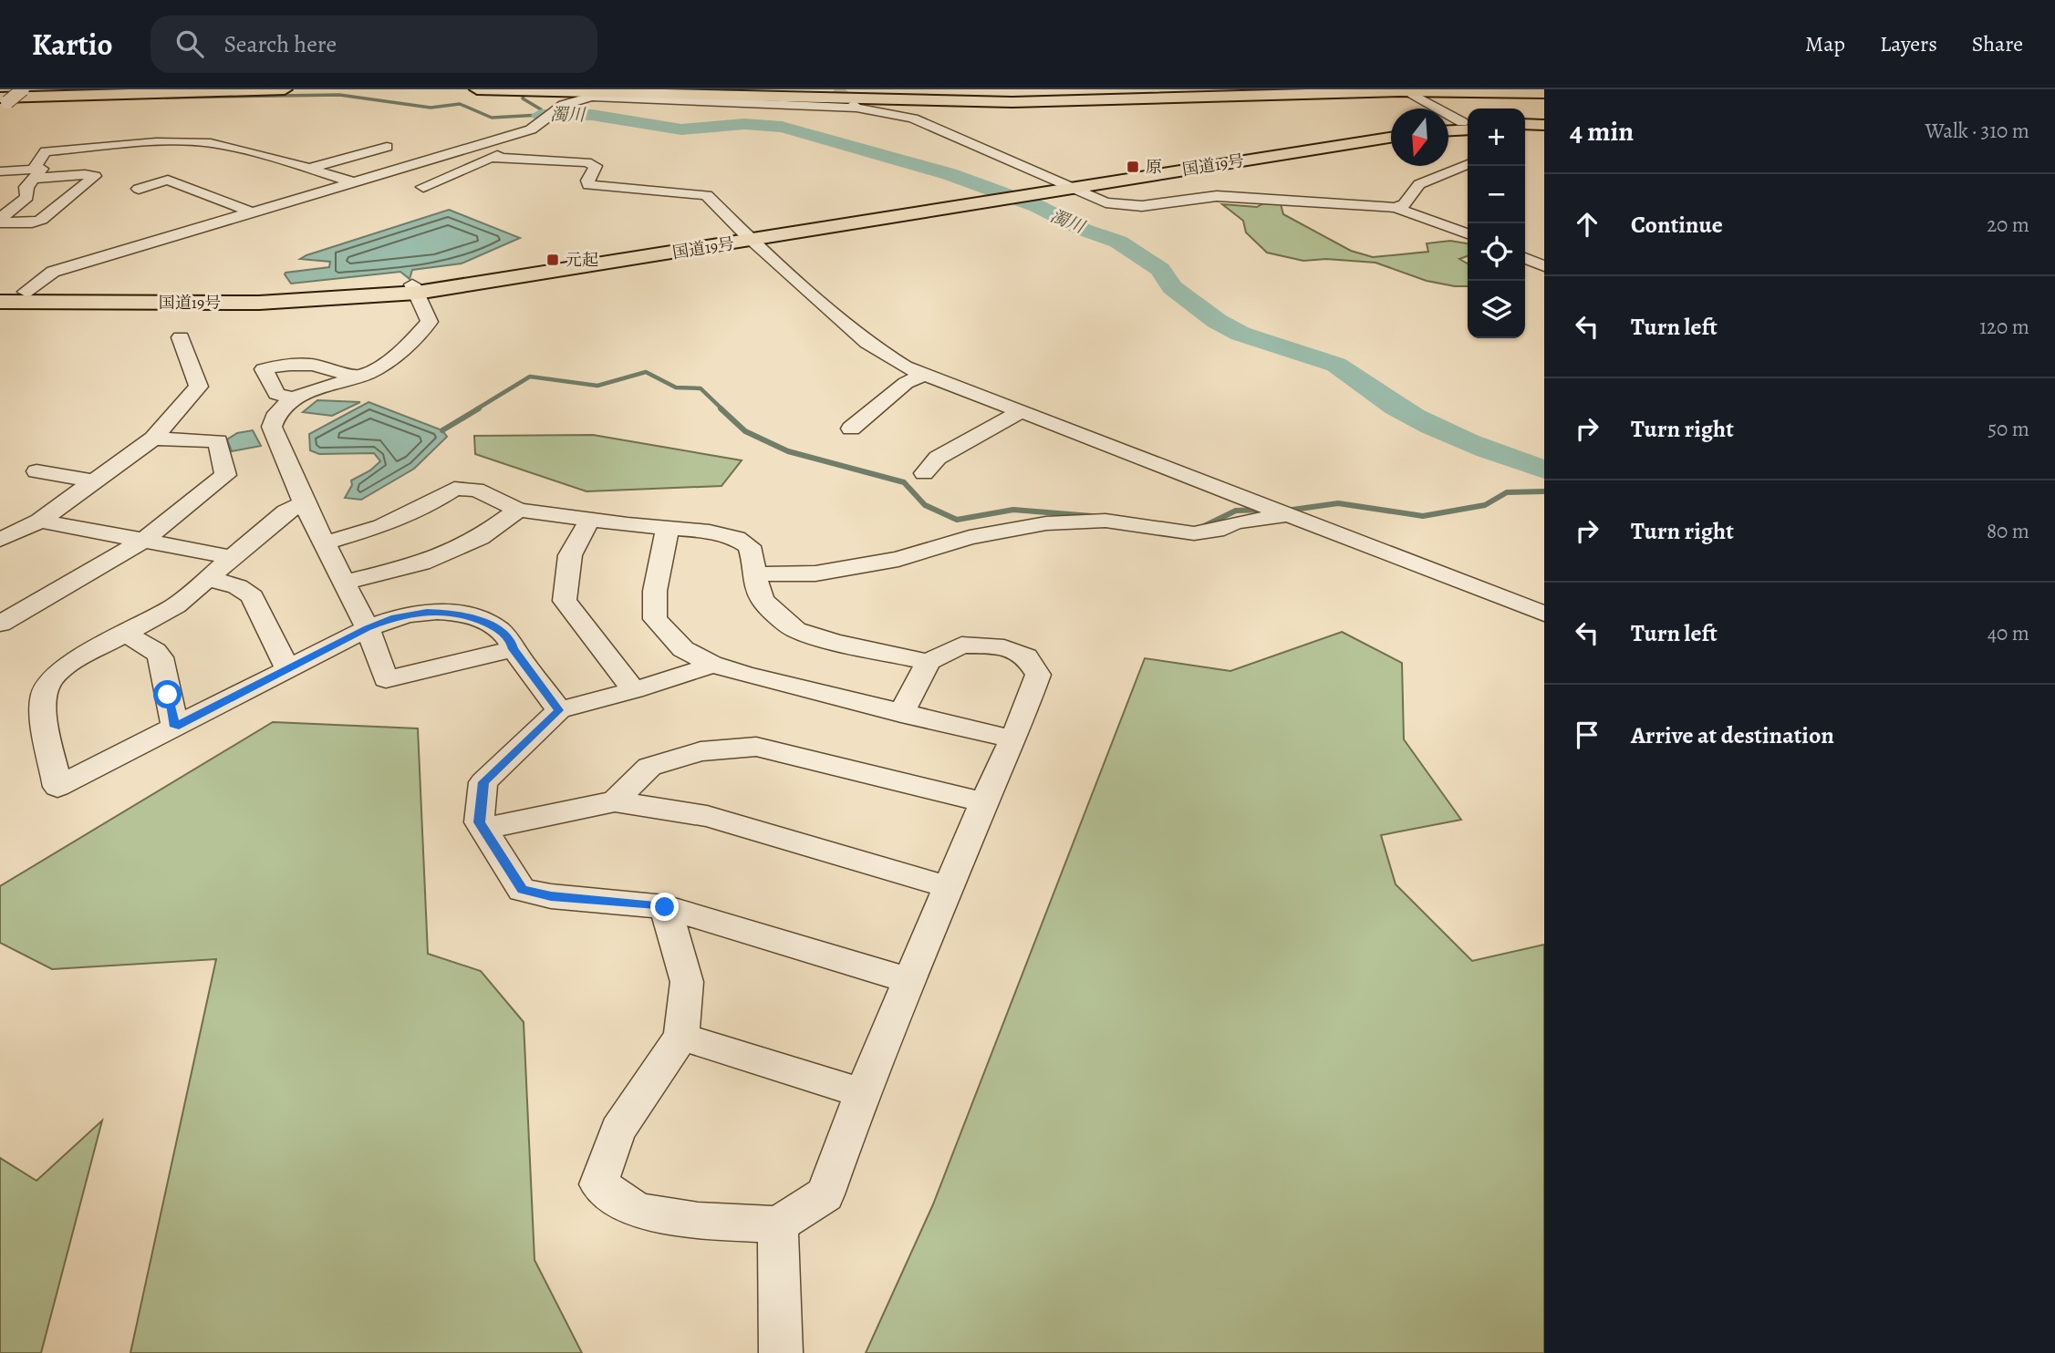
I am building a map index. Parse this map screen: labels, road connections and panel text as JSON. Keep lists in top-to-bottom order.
{
  "streets": {
    "highway": ["国道19号"]
  },
  "water": ["濁川"],
  "places": {
    "transit": ["原", "元起"]
  },
  "north": "bottom",
  "page": {
    "header": "Kartio",
    "search": "Search here",
    "nav": ["Map", "Layers", "Share"],
    "heading": ["4 min", "Walk · 310 m"],
    "map_buttons": ["+", "−"],
    "list": [
      ["Continue", "20 m"],
      ["Turn left", "120 m"],
      ["Turn right", "50 m"],
      ["Turn right", "80 m"],
      ["Turn left", "40 m"],
      "Arrive at destination"
    ]
  }
}
